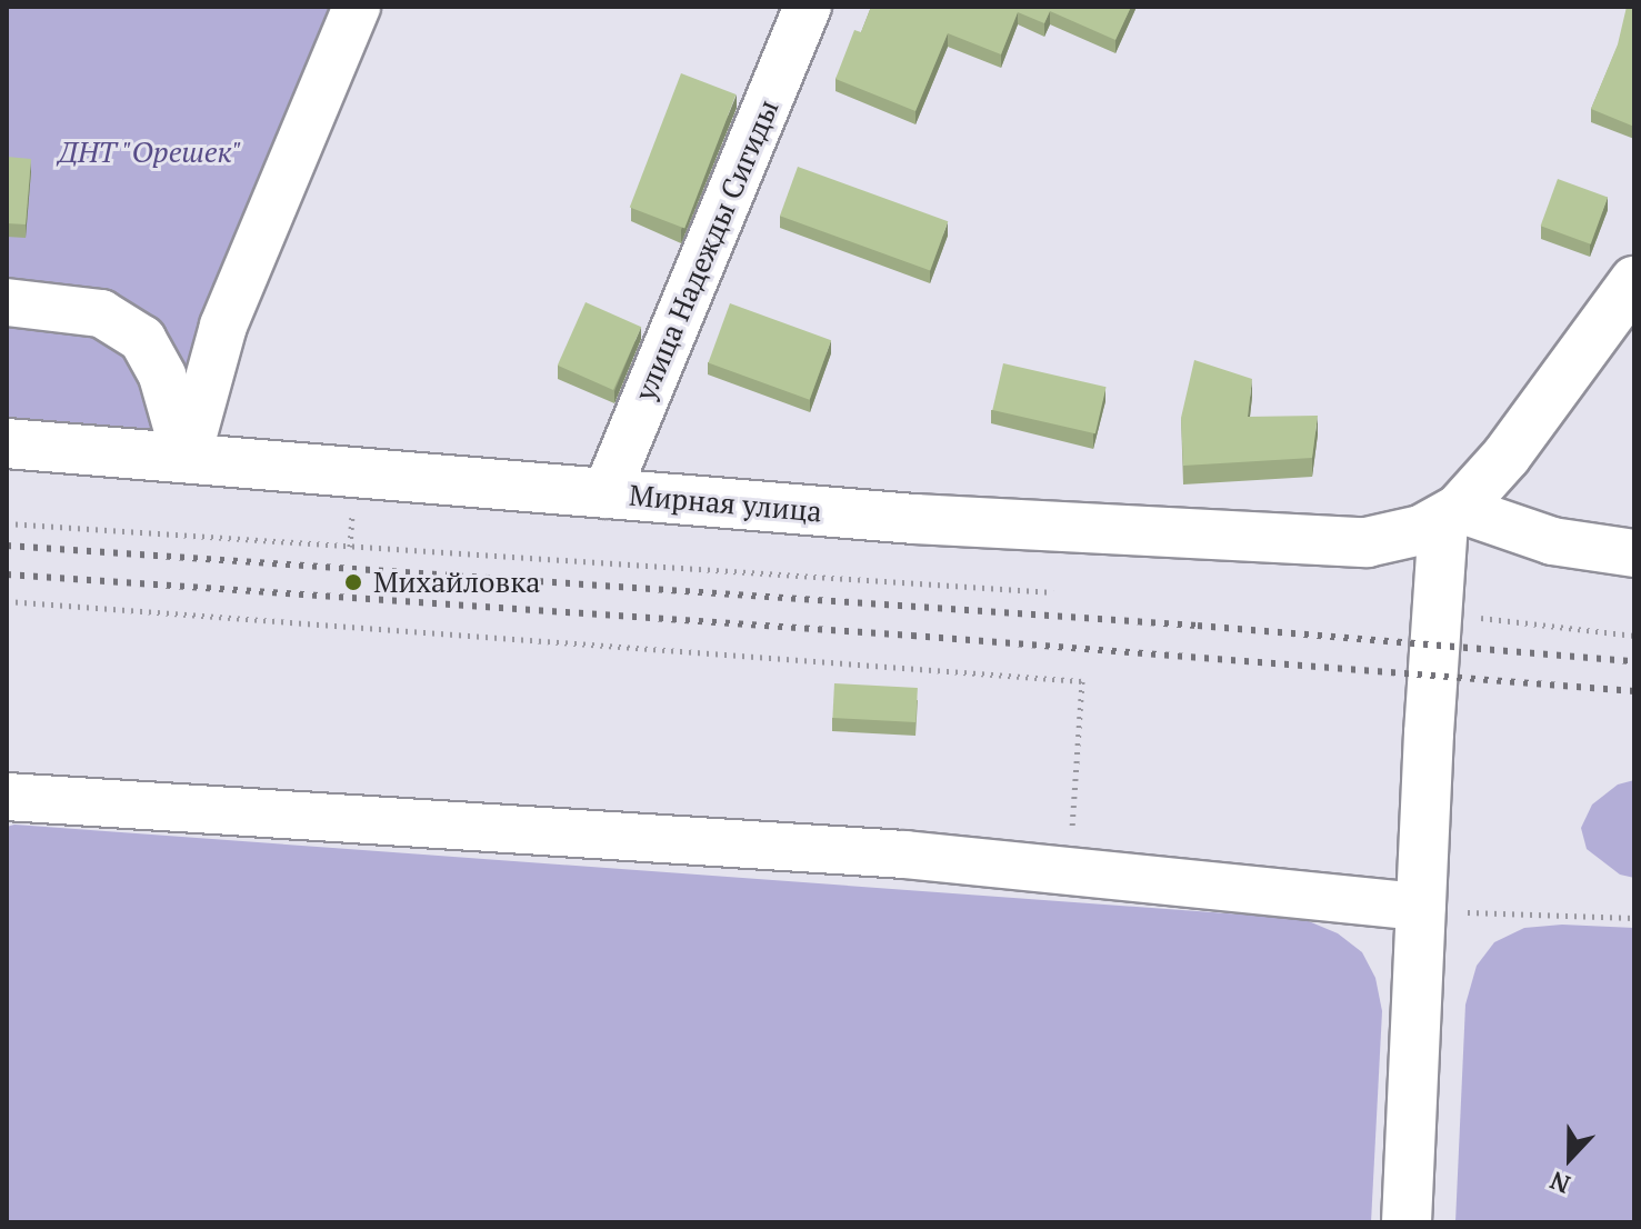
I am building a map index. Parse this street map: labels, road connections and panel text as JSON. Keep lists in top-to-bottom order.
{
  "streets": {
    "street": ["улица Надежды Сигиды", "Мирная улица"]
  },
  "crossings": [
    ["улица Надежды Сигиды", "Мирная улица"]
  ],
  "parks": ["ДНТ \"Орешек\""],
  "places": ["Михайловка"],
  "north": "bottom"
}
